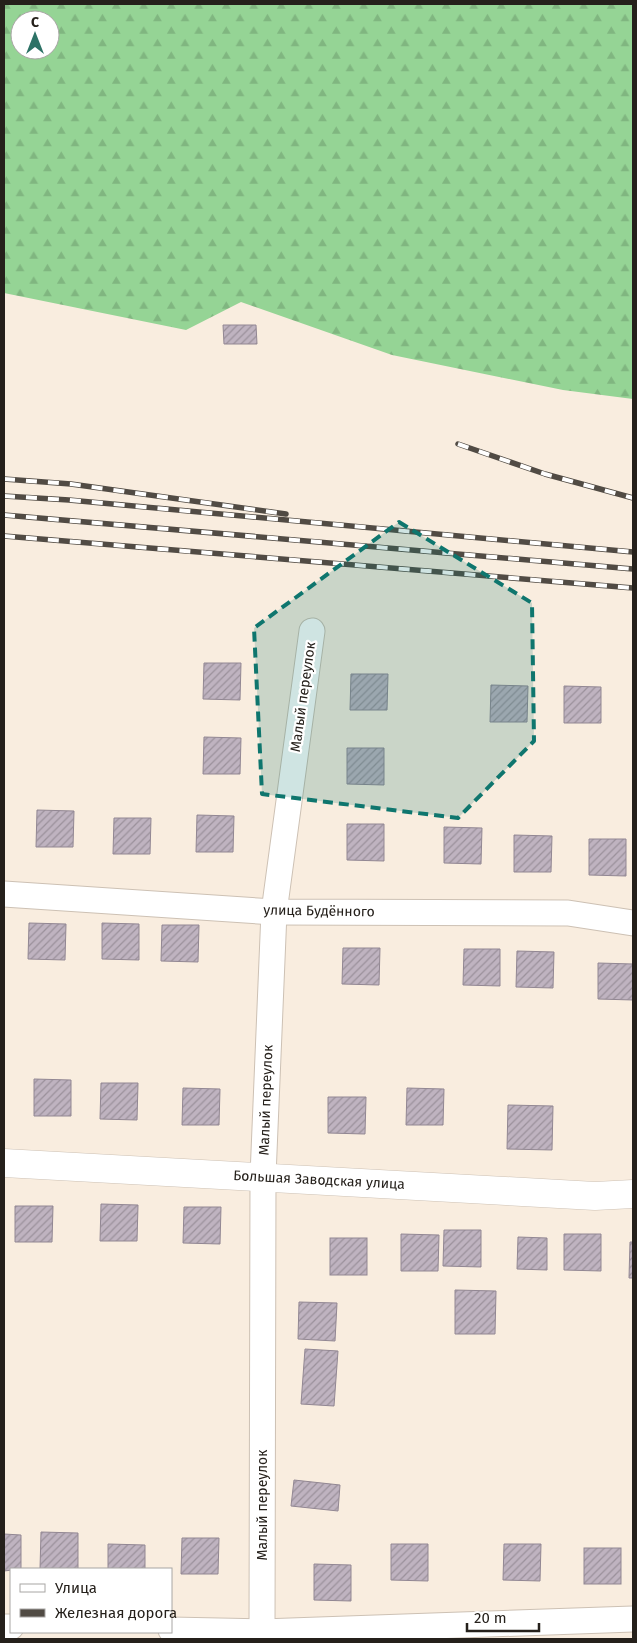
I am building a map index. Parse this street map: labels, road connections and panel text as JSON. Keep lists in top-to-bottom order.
{
  "streets": {
    "street": ["Малый переулок", "улица Будённого", "Большая Заводская улица"]
  },
  "crossings": [
    ["Малый переулок", "улица Будённого"],
    ["Малый переулок", "Большая Заводская улица"]
  ],
  "legend": ["Улица", "Железная дорога"],
  "scale_bar": "20 m",
  "north": "top"
}
